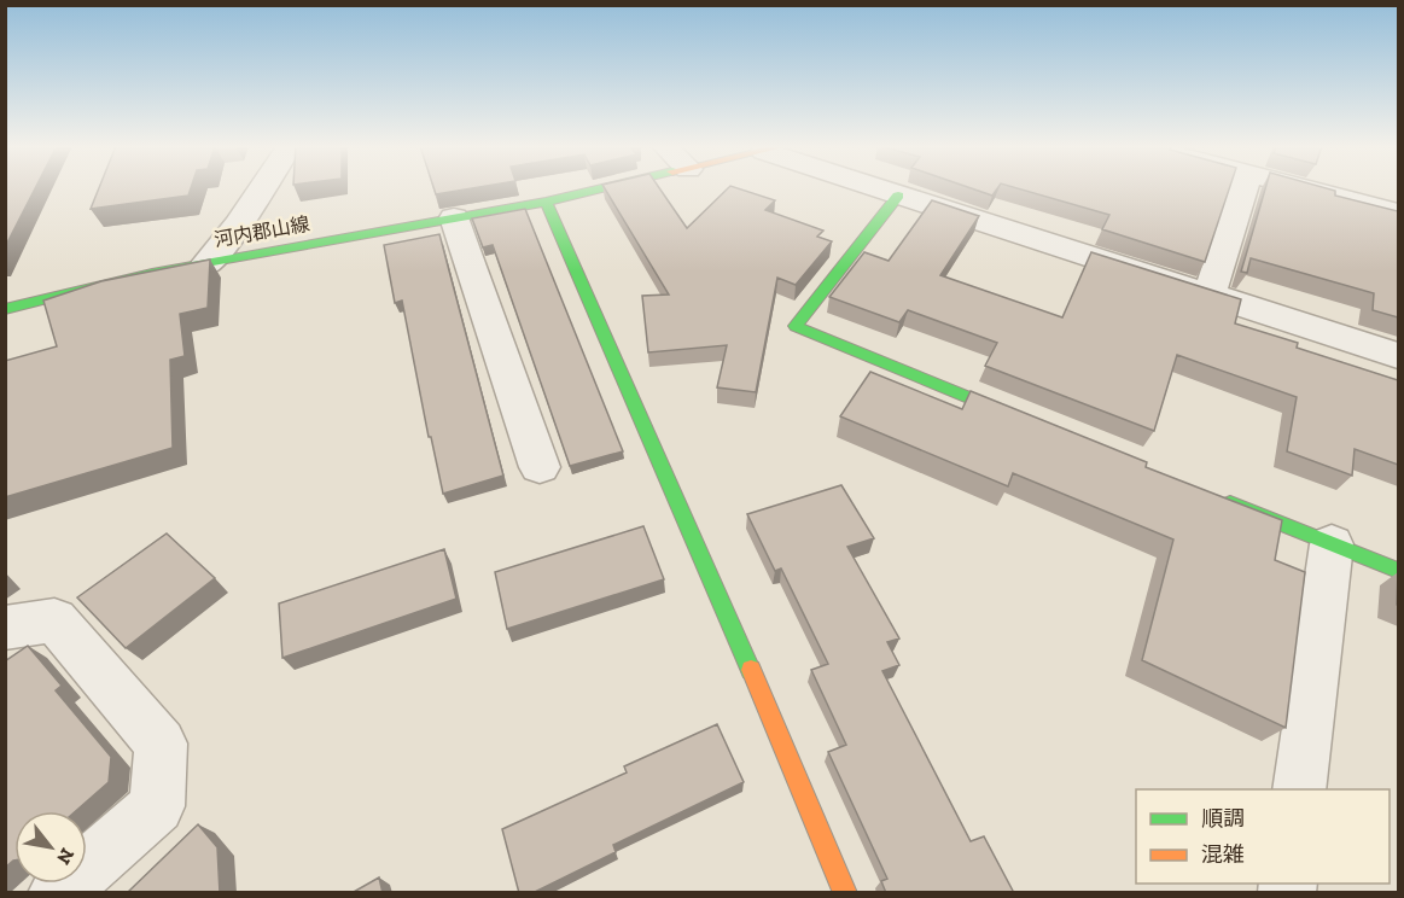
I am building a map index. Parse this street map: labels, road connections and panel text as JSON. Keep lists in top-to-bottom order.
{
  "streets": {
    "street": ["河内郡山線"]
  },
  "legend": ["順調", "混雑"],
  "north": "bottom right"
}
